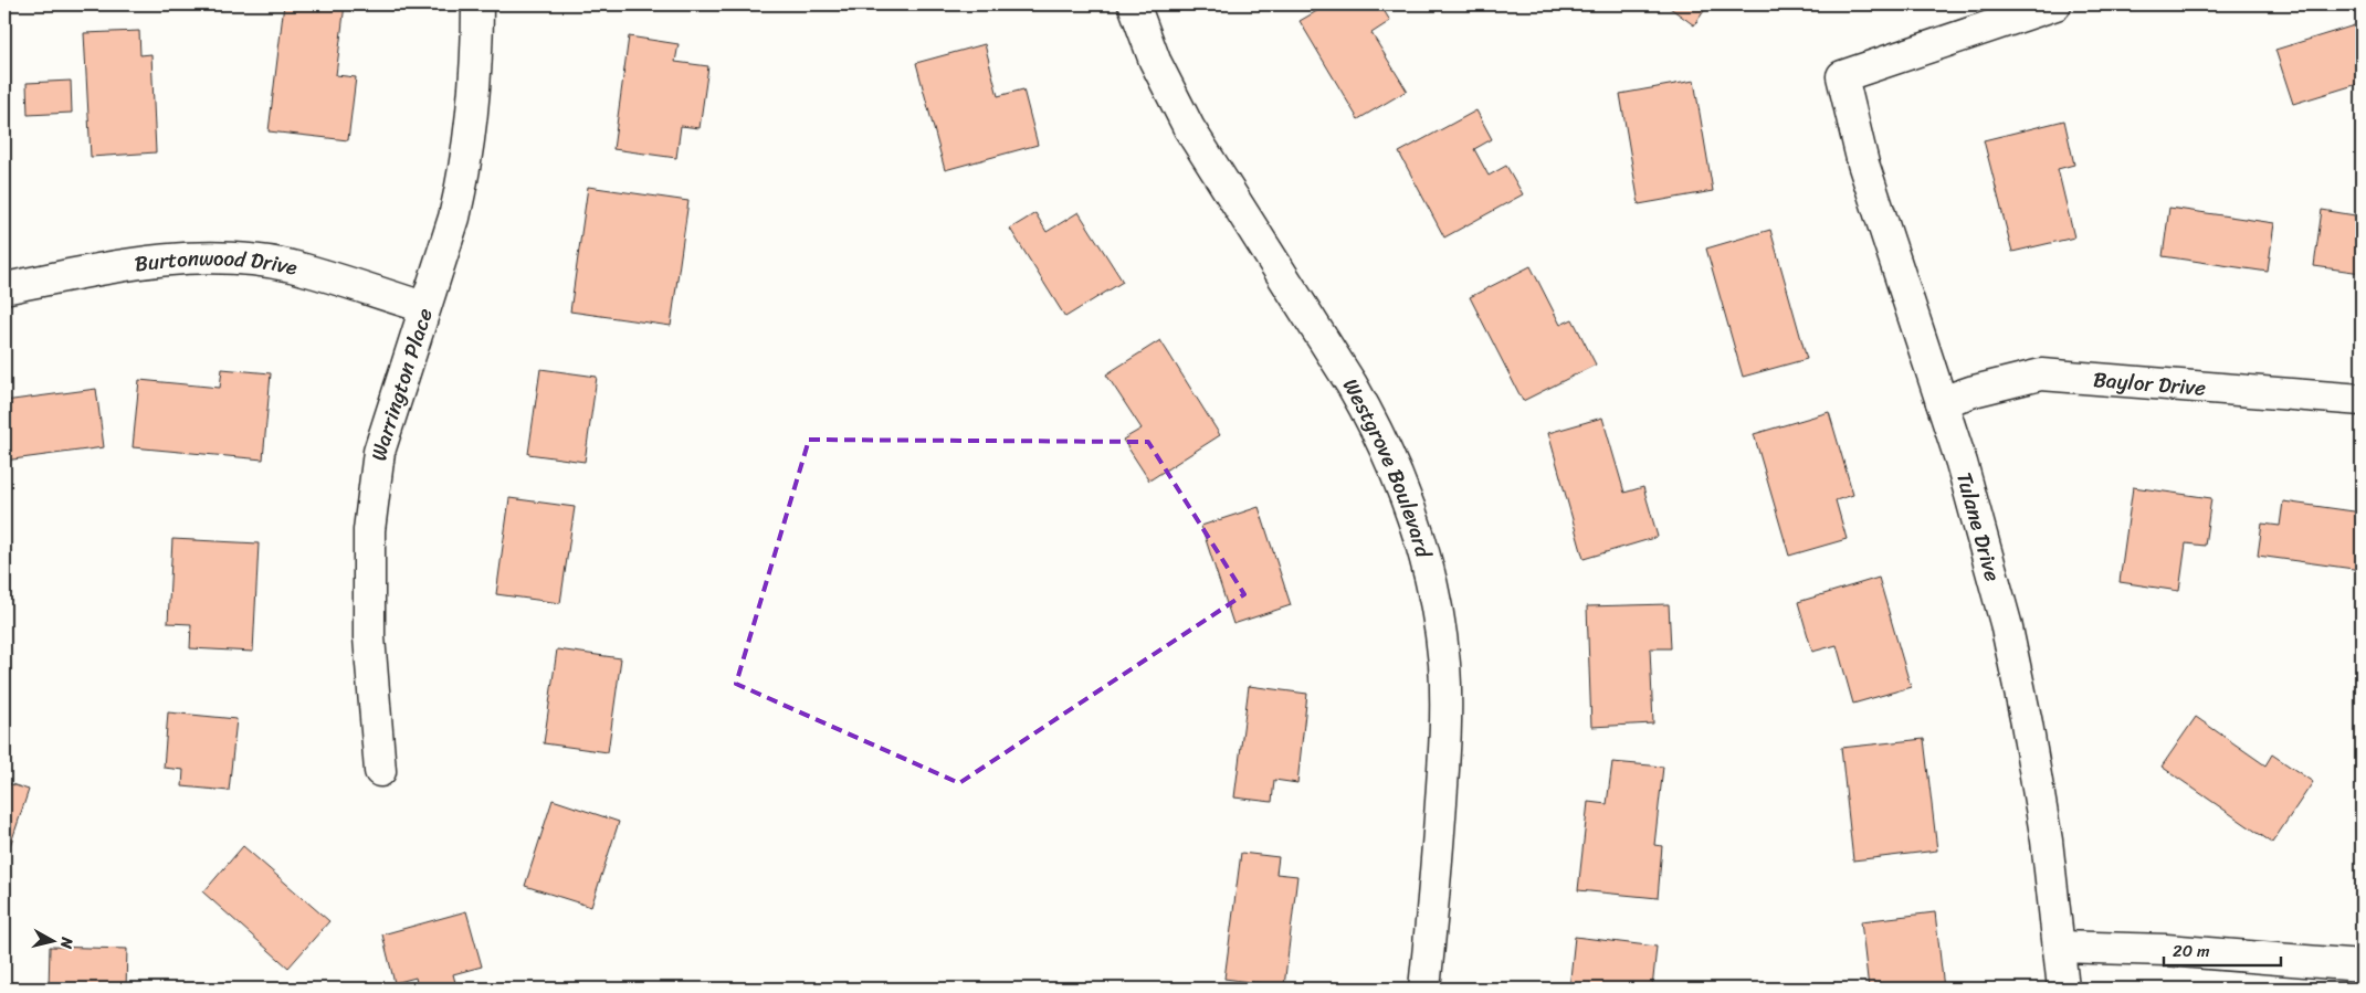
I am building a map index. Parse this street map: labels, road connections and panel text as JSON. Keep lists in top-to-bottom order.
{
  "streets": {
    "street": [
      "Burtonwood Drive",
      "Baylor Drive",
      "Warrington Place",
      "Westgrove Boulevard",
      "Tulane Drive"
    ]
  },
  "crossings": [
    ["Burtonwood Drive", "Warrington Place"],
    ["Baylor Drive", "Tulane Drive"]
  ],
  "scale_bar": "20 m",
  "north": "right"
}
